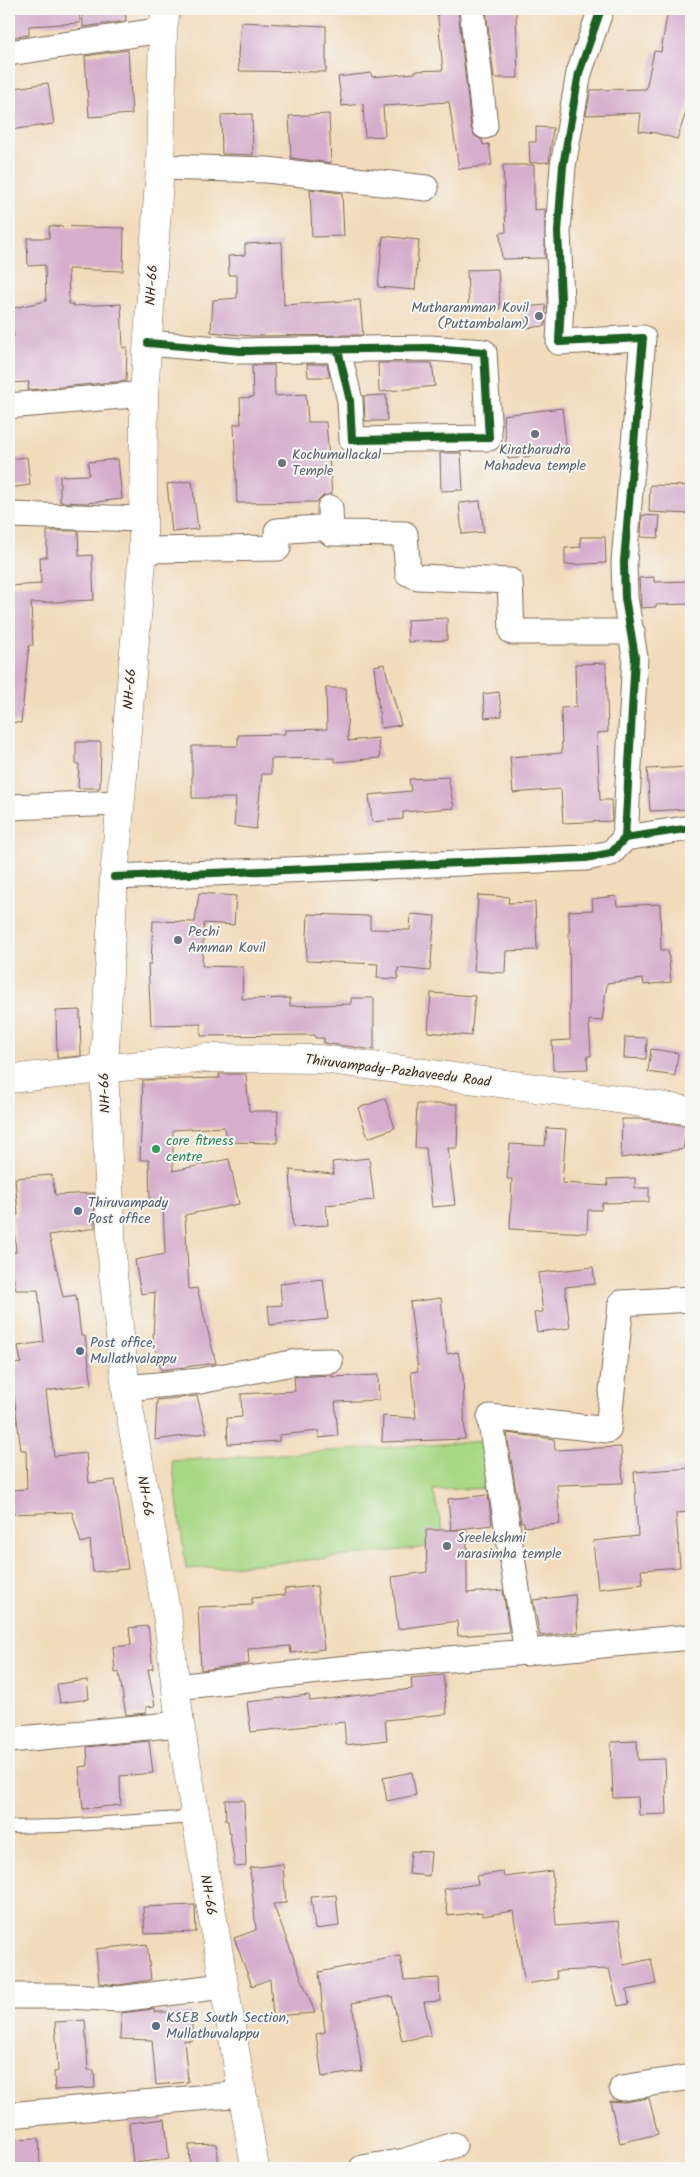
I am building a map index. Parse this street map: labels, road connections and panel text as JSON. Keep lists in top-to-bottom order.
{
  "streets": {
    "main road": ["NH-66", "Thiruvampady-Pazhaveedu Road"]
  },
  "crossings": [
    ["NH-66", "Thiruvampady-Pazhaveedu Road"]
  ],
  "places": [
    "Mutharamman Kovil (Puttambalam)",
    "Kiratharudra Mahadeva temple",
    "Kochumullackal Temple",
    "Pechi Amman Kovil",
    "core fitness centre",
    "Thiruvampady Post office",
    "Post office, Mullathvalappu",
    "Sreelekshmi narasimha temple",
    "KSEB South Section, Mullathuvalappu"
  ]
}
